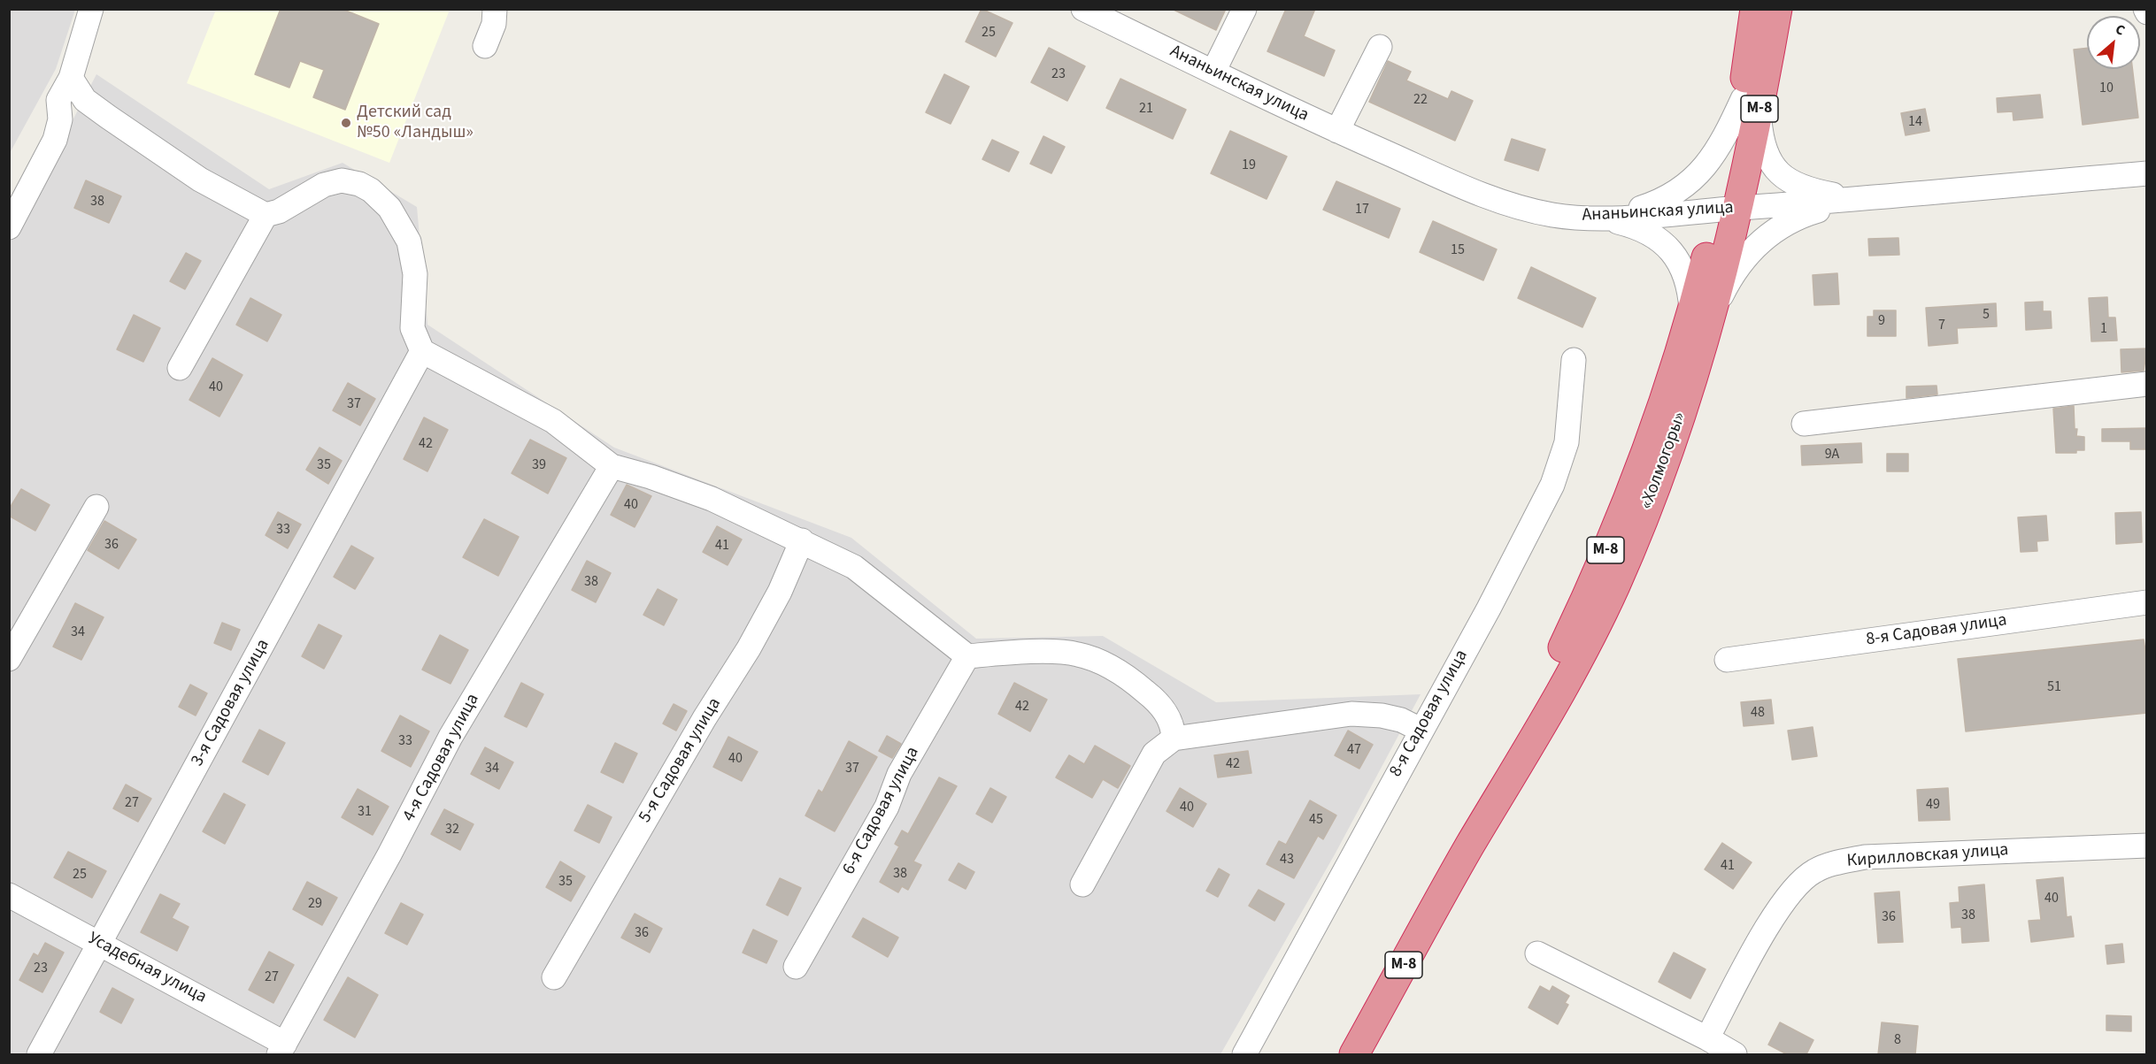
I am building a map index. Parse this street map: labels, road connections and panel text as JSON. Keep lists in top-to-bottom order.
{
  "streets": {
    "highway": ["М-8", "«Холмогоры»"],
    "street": [
      "Ананьинская улица",
      "8-я Садовая улица",
      "3-я Садовая улица",
      "4-я Садовая улица",
      "5-я Садовая улица",
      "6-я Садовая улица",
      "Кирилловская улица",
      "Усадебная улица"
    ]
  },
  "crossings": [
    ["Ананьинская улица", "«Холмогоры»"],
    ["3-я Садовая улица", "Усадебная улица"],
    ["4-я Садовая улица", "Усадебная улица"]
  ],
  "places": ["Детский сад №50 «Ландыш»"],
  "house_numbers": [
    "25",
    "23",
    "10",
    "22",
    "21",
    "14",
    "19",
    "38",
    "17",
    "15",
    "5",
    "9",
    "7",
    "1",
    "40",
    "37",
    "42",
    "9А",
    "35",
    "39",
    "40",
    "33",
    "36",
    "41",
    "38",
    "34",
    "51",
    "42",
    "48",
    "33",
    "47",
    "40",
    "42",
    "34",
    "37",
    "27",
    "49",
    "40",
    "31",
    "45",
    "32",
    "43",
    "41",
    "38",
    "25",
    "35",
    "40",
    "29",
    "38",
    "36",
    "36",
    "23",
    "27",
    "8"
  ],
  "north": "top right"
}
